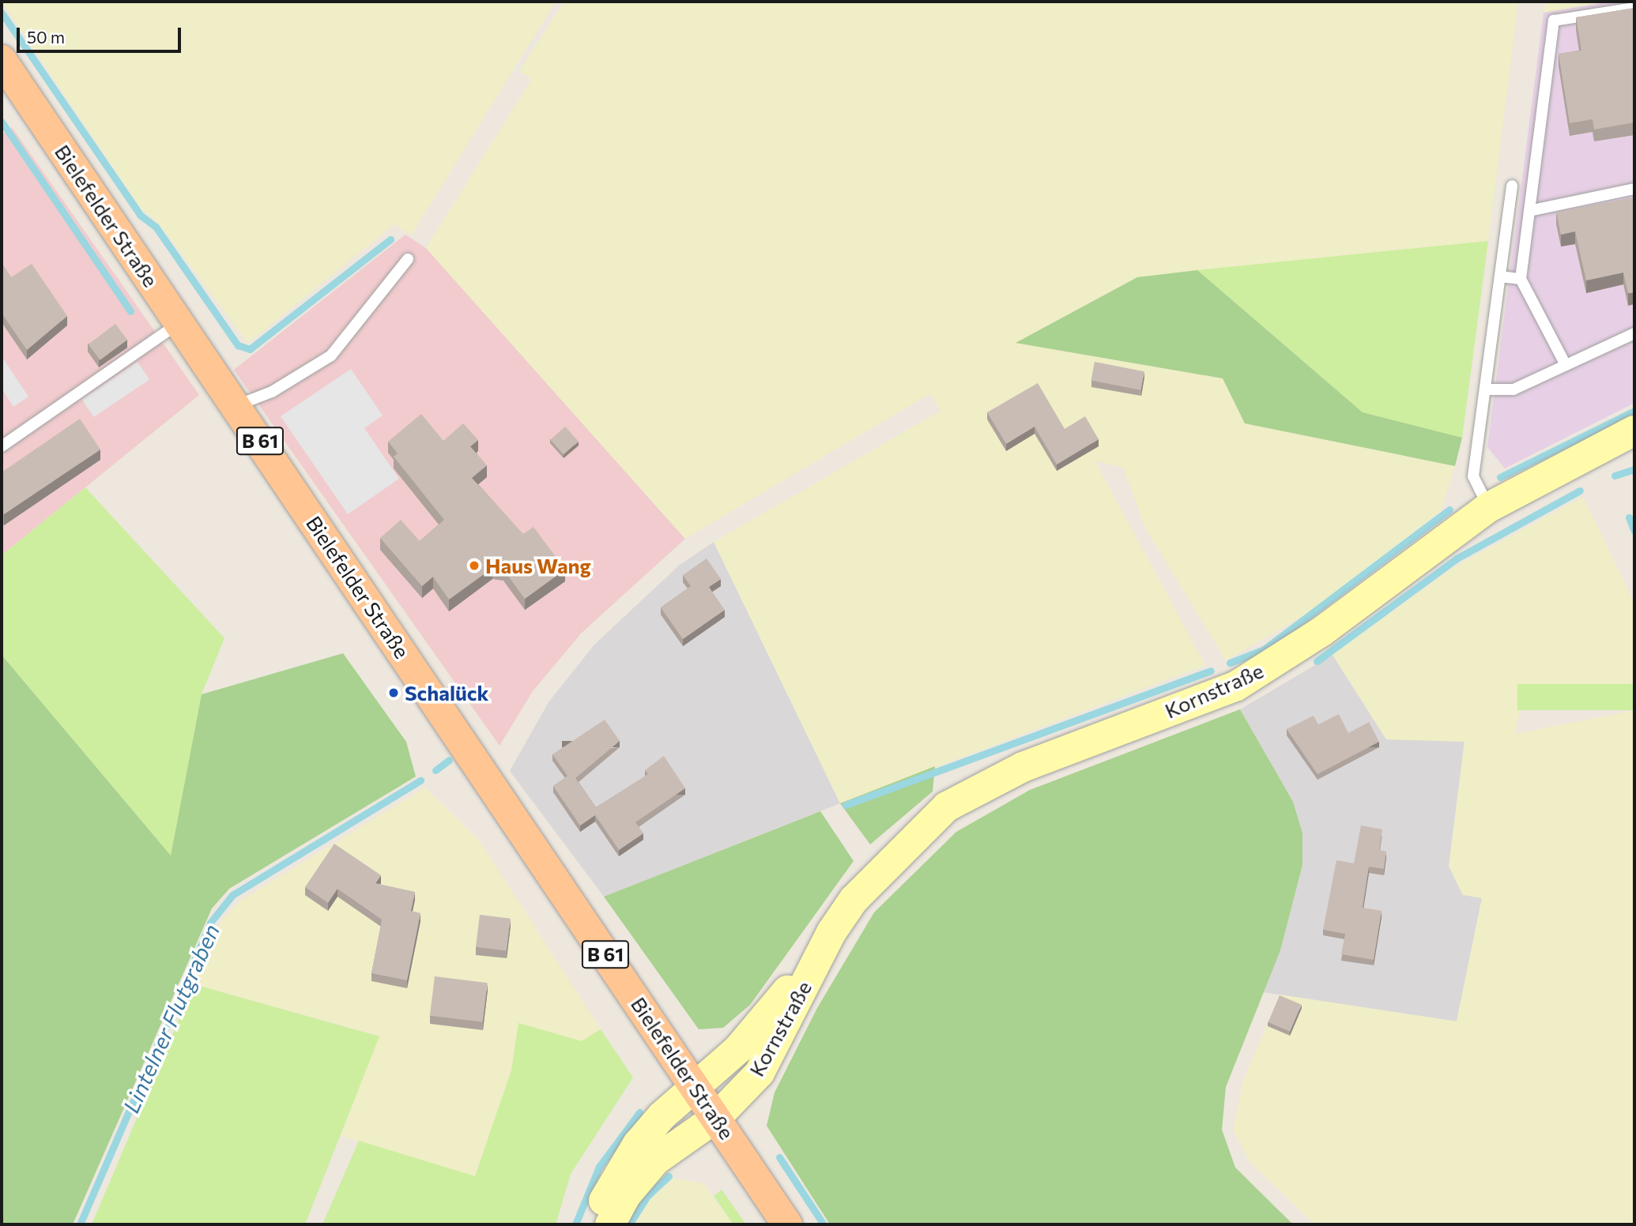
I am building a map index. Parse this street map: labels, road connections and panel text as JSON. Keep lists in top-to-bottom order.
{
  "streets": {
    "main road": ["Bielefelder Straße", "B 61"],
    "street": ["Kornstraße"]
  },
  "crossings": [
    ["Bielefelder Straße", "Kornstraße"]
  ],
  "water": ["Lintelner Flutgraben"],
  "places": ["Haus Wang", "Schalück"],
  "scale_bar": "50 m"
}
